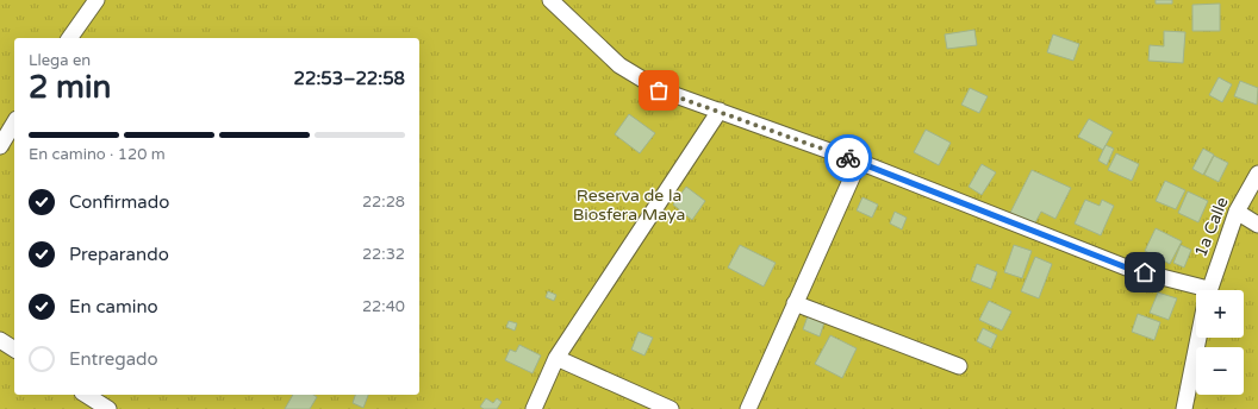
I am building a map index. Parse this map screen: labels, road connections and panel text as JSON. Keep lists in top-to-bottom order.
{
  "streets": {
    "street": ["1a Calle"]
  },
  "parks": ["Reserva de la Biosfera Maya"],
  "page": {
    "heading": ["2 min", "Llega en", "22:53–22:58"],
    "bar": "En camino · 120 m",
    "list": [
      ["Confirmado", "22:28"],
      ["Preparando", "22:32"],
      ["En camino", "22:40"],
      "Entregado"
    ],
    "map_buttons": ["+", "−"]
  }
}
